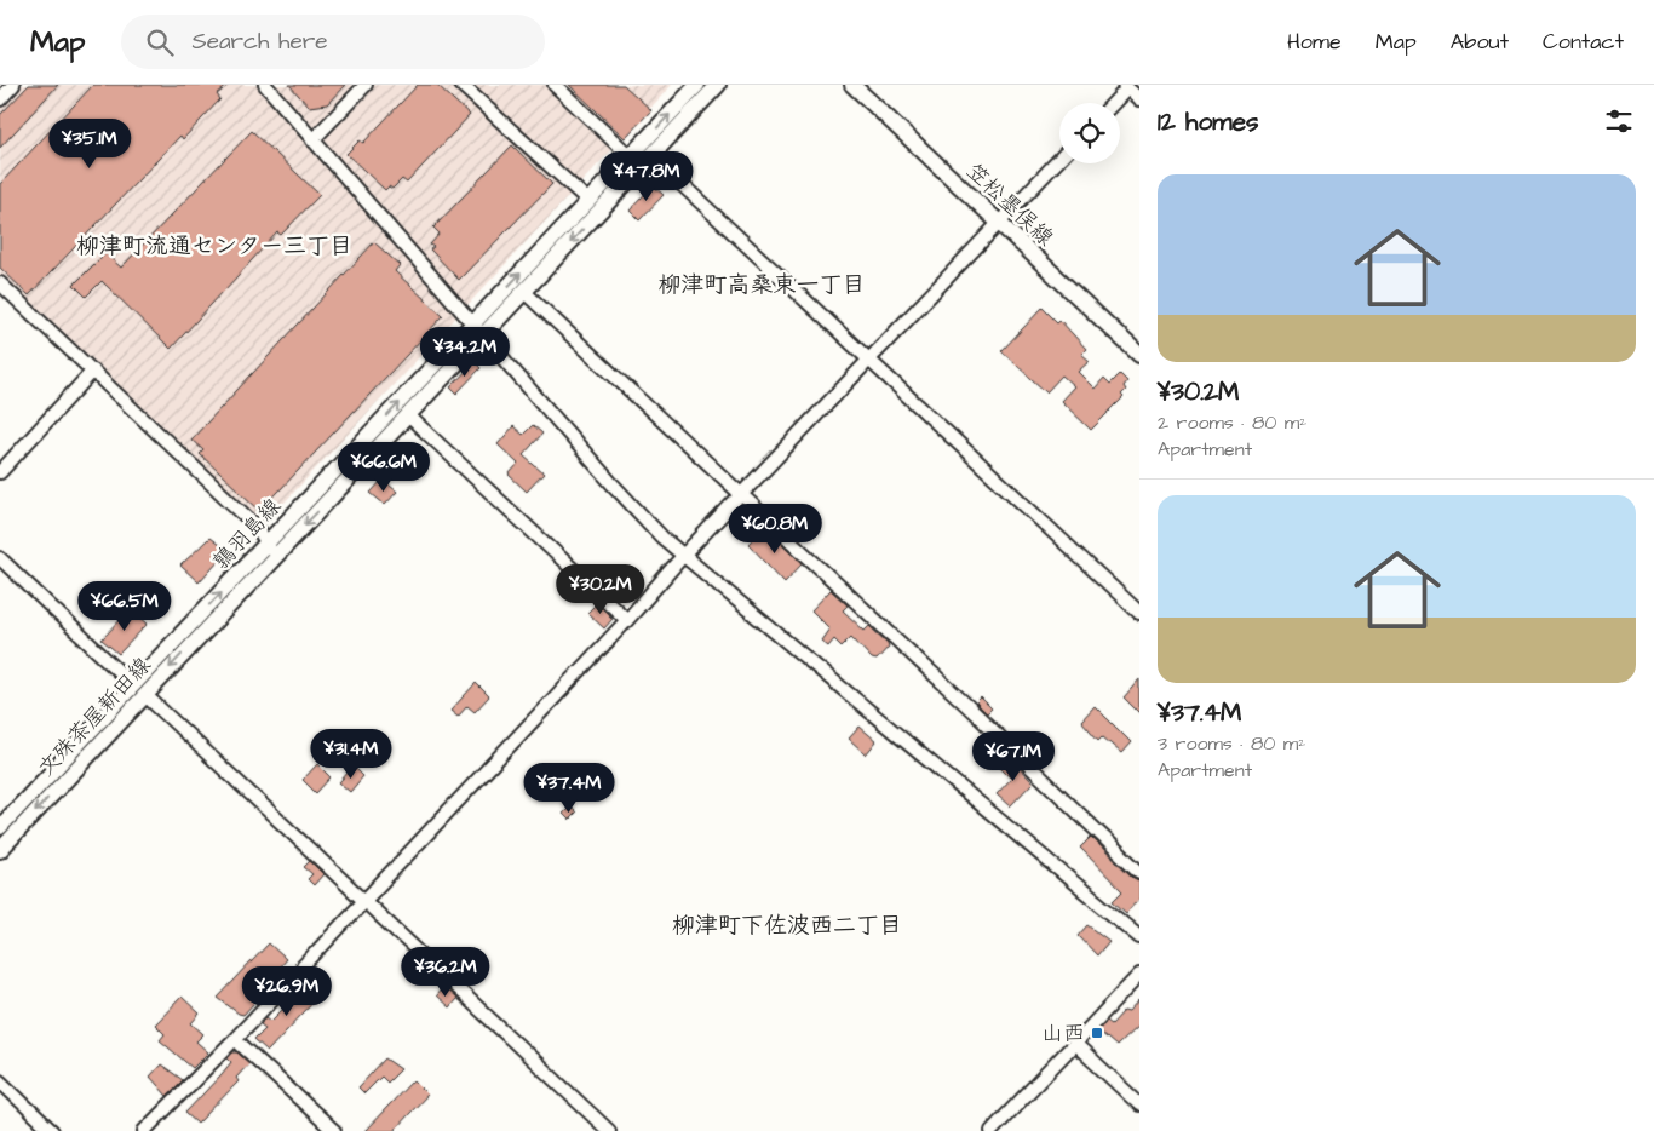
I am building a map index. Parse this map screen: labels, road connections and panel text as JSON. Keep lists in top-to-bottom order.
{
  "streets": {
    "main road": ["笠松墨俣線", "鶉羽島線", "文殊茶屋新田線"]
  },
  "crossings": [
    ["鶉羽島線", "文殊茶屋新田線"]
  ],
  "one_way": ["文殊茶屋新田線"],
  "districts": ["柳津町流通センター三丁目", "柳津町高桑東一丁目", "柳津町下佐波西二丁目"],
  "places": {
    "transit": ["山西"]
  },
  "page": {
    "header": "Map",
    "search": "Search here",
    "nav": [
      "Home",
      "Map",
      "About",
      "Contact"
    ],
    "heading": "12 homes",
    "price": [
      "¥35.1M",
      "¥47.8M",
      "¥34.2M",
      "¥66.6M",
      "¥60.8M",
      "¥30.2M",
      "¥66.5M",
      "¥31.4M",
      "¥67.1M",
      "¥37.4M",
      "¥36.2M",
      "¥26.9M"
    ],
    "list": [
      {
        "name": "¥30.2M",
        "note": "2 rooms · 80 m² · Apartment"
      },
      {
        "name": "¥37.4M",
        "note": "3 rooms · 80 m² · Apartment"
      }
    ]
  }
}
